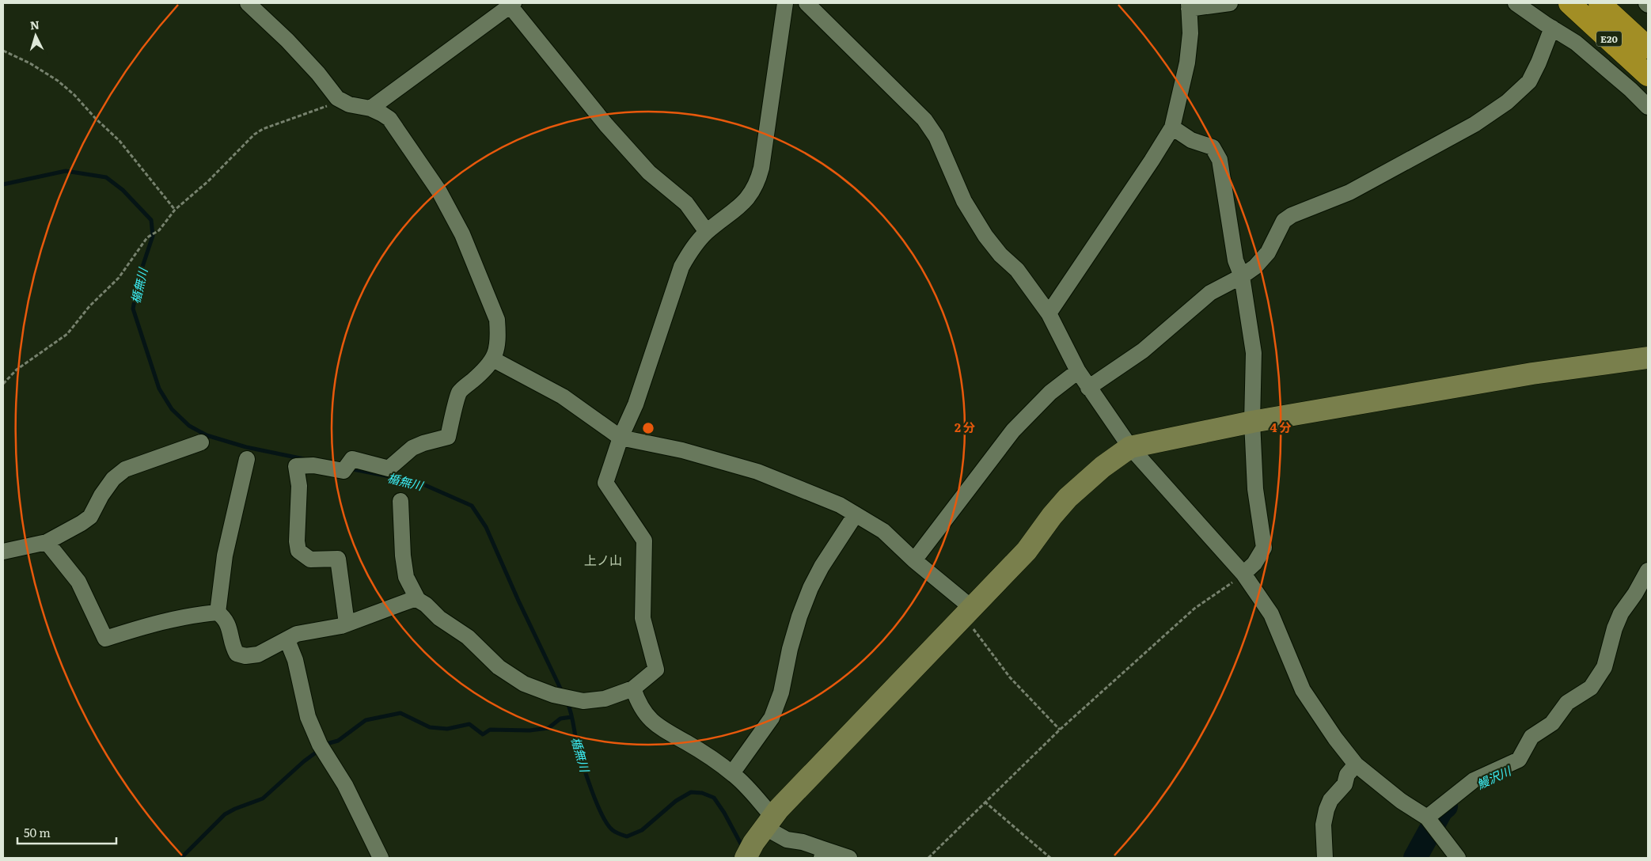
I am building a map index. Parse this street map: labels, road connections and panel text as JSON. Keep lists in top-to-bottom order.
{
  "streets": {
    "highway": ["E20"]
  },
  "districts": ["上ノ山"],
  "water": ["楯無川", "鰻沢川"],
  "scale_bar": "50 m",
  "north": "top",
  "rings": ["2 分", "4 分"]
}
